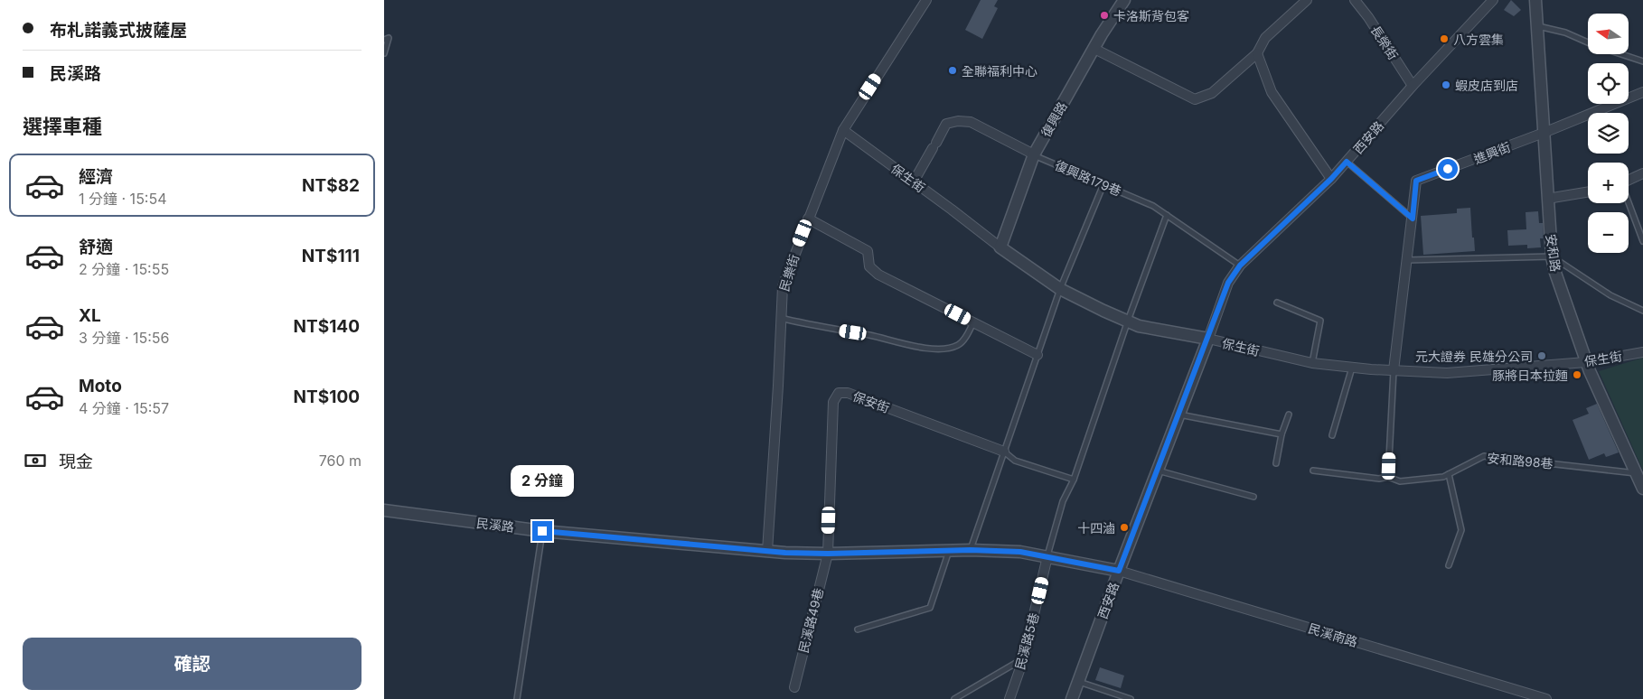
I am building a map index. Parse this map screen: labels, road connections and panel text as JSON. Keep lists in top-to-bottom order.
{
  "streets": {
    "street": [
      "長榮街",
      "復興路",
      "西安路",
      "進興街",
      "保生街",
      "復興路179巷",
      "安和路",
      "民樂街",
      "保安街",
      "民溪路",
      "民溪路49巷",
      "民溪南路",
      "民溪路5巷"
    ],
    "lane": ["安和路98巷"]
  },
  "crossings": [
    ["長榮街", "西安路"],
    ["復興路", "保生街"],
    ["復興路", "復興路179巷"],
    ["西安路", "保生街"],
    ["西安路", "復興路179巷"],
    ["西安路", "民溪路"],
    ["西安路", "民溪南路"],
    ["進興街", "保生街"],
    ["進興街", "安和路"],
    ["保生街", "復興路179巷"],
    ["保生街", "安和路"],
    ["保生街", "民樂街"],
    ["安和路", "安和路98巷"],
    ["民樂街", "民溪路"],
    ["保安街", "民溪路"],
    ["保安街", "民溪路49巷"],
    ["民溪路", "民溪路49巷"],
    ["民溪路", "民溪南路"],
    ["民溪路", "民溪路5巷"]
  ],
  "places": [
    "卡洛斯背包客",
    "八方雲集",
    "全聯福利中心",
    "蝦皮店到店",
    "元大證券 民雄分公司",
    "豚將日本拉麵",
    "十四滷"
  ],
  "north": "left",
  "page": {
    "banner": ["布札諾義式披薩屋", "民溪路"],
    "map_buttons": ["+", "−"],
    "heading": "選擇車種",
    "list": [
      {
        "name": "經濟",
        "note": "1 分鐘 · 15:54",
        "value": "NT$82"
      },
      {
        "name": "舒適",
        "note": "2 分鐘 · 15:55",
        "value": "NT$111"
      },
      {
        "name": "XL",
        "note": "3 分鐘 · 15:56",
        "value": "NT$140"
      },
      {
        "name": "Moto",
        "note": "4 分鐘 · 15:57",
        "value": "NT$100"
      }
    ],
    "pay": ["現金", "760 m"],
    "bubble": "2 分鐘",
    "buttons": "確認"
  }
}
